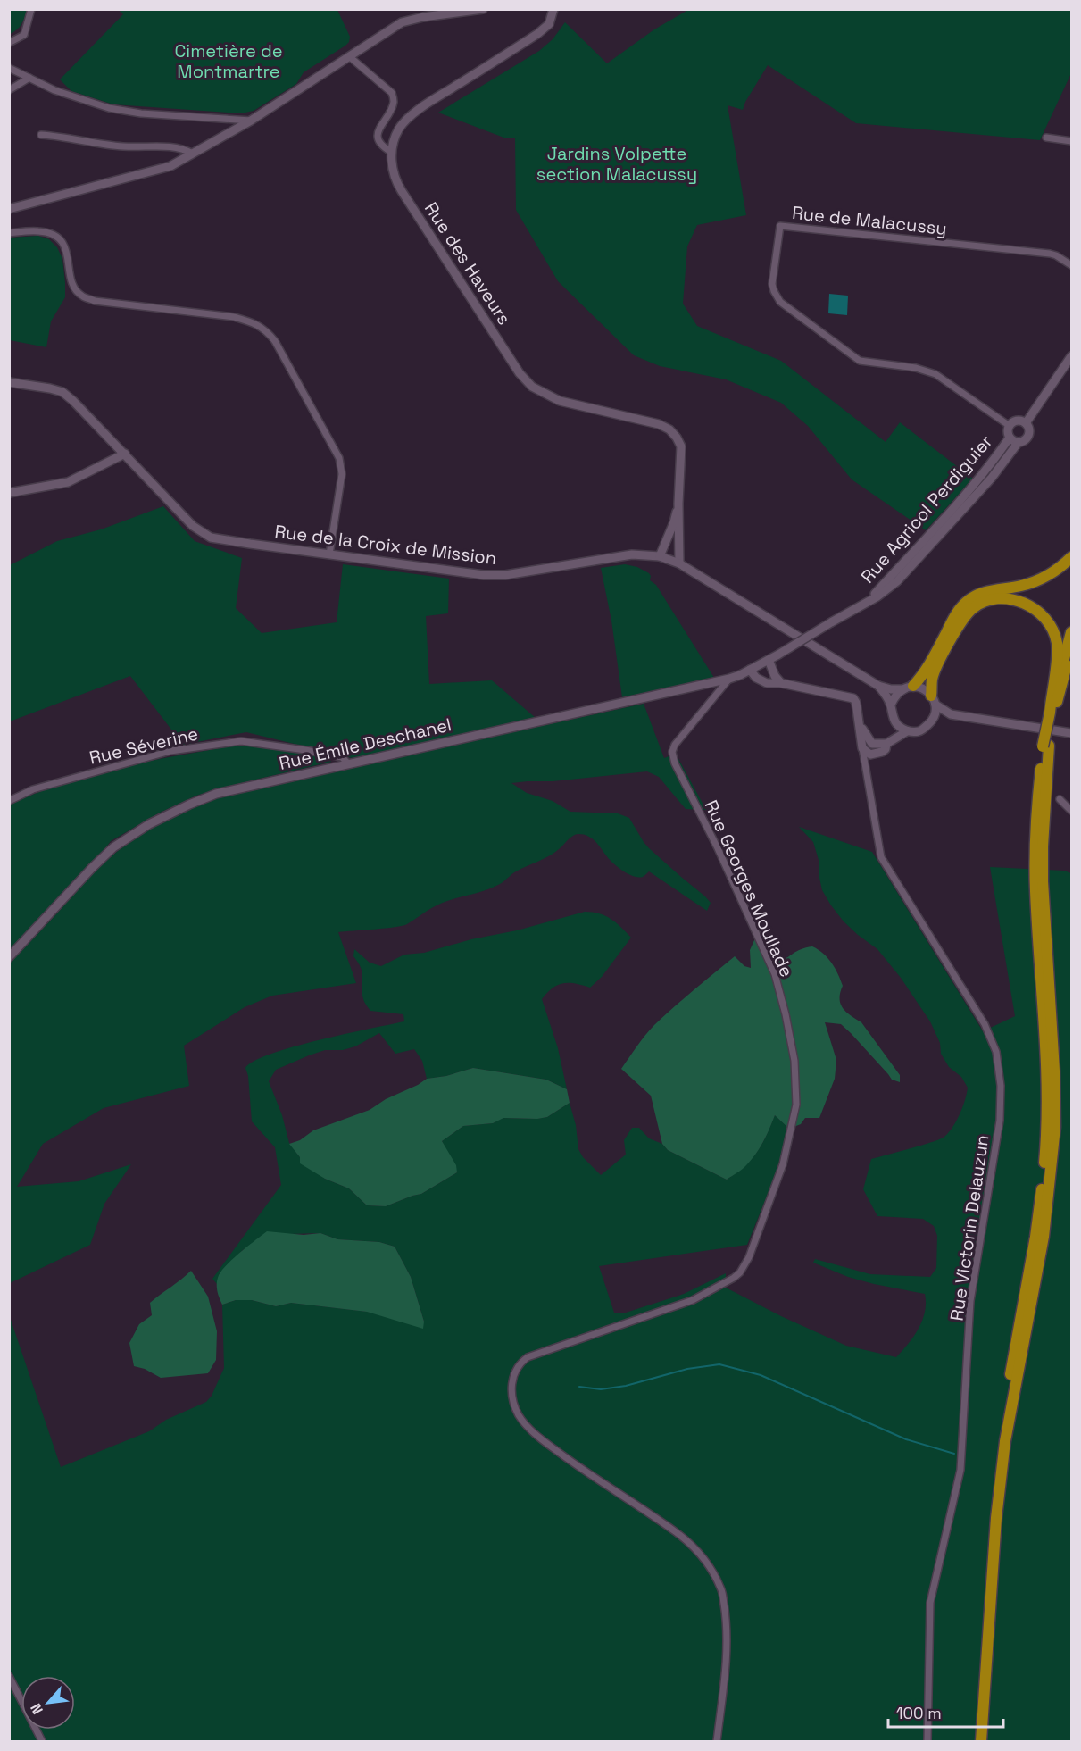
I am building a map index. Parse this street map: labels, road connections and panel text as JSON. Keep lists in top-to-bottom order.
{
  "streets": {
    "main road": [
      "Rue des Haveurs",
      "Rue Agricol Perdiguier",
      "Rue de la Croix de Mission",
      "Rue Émile Deschanel"
    ],
    "street": [
      "Rue de Malacussy",
      "Rue Séverine",
      "Rue Georges Moullade",
      "Rue Victorin Delauzun"
    ]
  },
  "crossings": [
    ["Rue de Malacussy", "Rue Agricol Perdiguier"],
    ["Rue des Haveurs", "Rue de la Croix de Mission"],
    ["Rue Agricol Perdiguier", "Rue Émile Deschanel"],
    ["Rue Émile Deschanel", "Rue Séverine"],
    ["Rue Émile Deschanel", "Rue Georges Moullade"]
  ],
  "parks": ["Cimetière de Montmartre", "Jardins Volpette section Malacussy"],
  "scale_bar": "100 m",
  "north": "bottom left"
}
